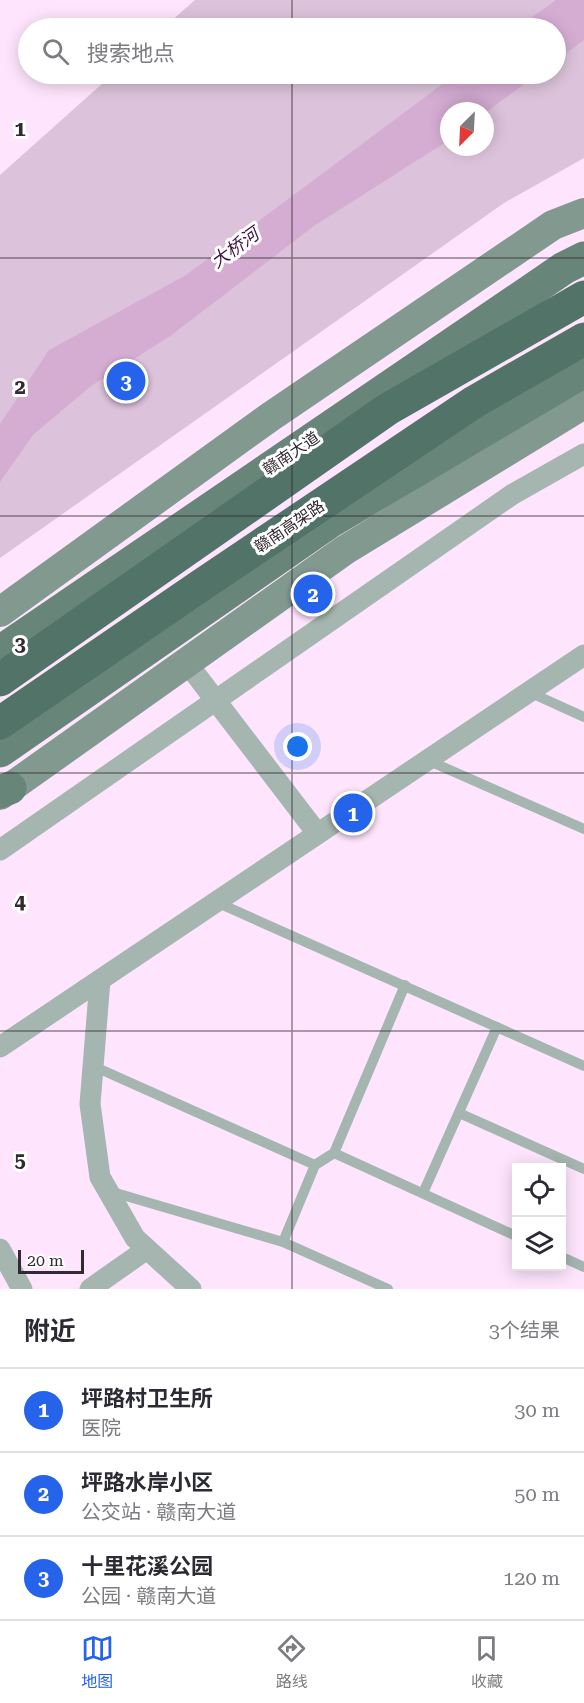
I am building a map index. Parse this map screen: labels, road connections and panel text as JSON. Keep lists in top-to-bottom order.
{
  "streets": {
    "highway": ["赣南高架路"],
    "main road": ["赣南大道"]
  },
  "water": ["大桥河"],
  "scale_bar": "20 m",
  "north": "bottom left",
  "page": {
    "search": "搜索地点",
    "pins": ["3", "2", "1"],
    "scale": "20 m",
    "heading": ["附近", "3个结果"],
    "list": [
      {
        "mark": "1",
        "name": "坪路村卫生所",
        "note": "医院",
        "value": "30 m"
      },
      {
        "mark": "2",
        "name": "坪路水岸小区",
        "note": "公交站 · 赣南大道",
        "value": "50 m"
      },
      {
        "mark": "3",
        "name": "十里花溪公园",
        "note": "公园 · 赣南大道",
        "value": "120 m"
      }
    ],
    "nav": ["地图", "路线", "收藏"]
  },
  "grid": {
    "rows": [
      "1",
      "2",
      "3",
      "4",
      "5"
    ]
  }
}
